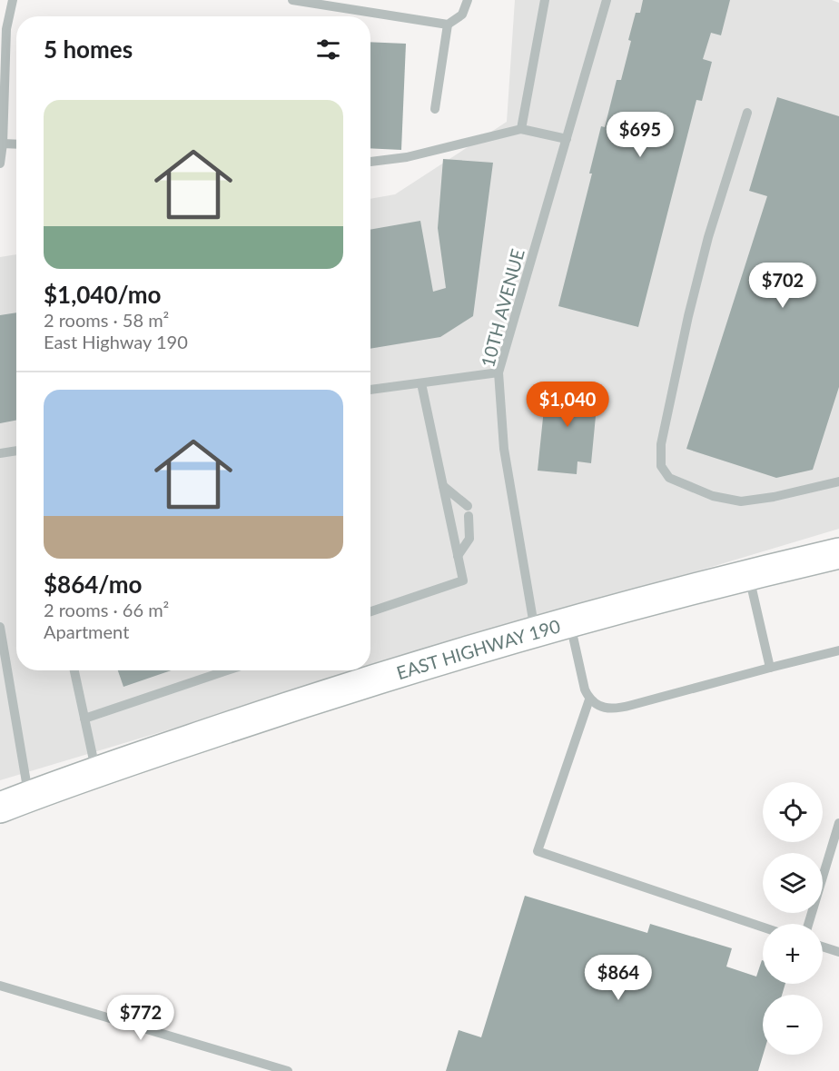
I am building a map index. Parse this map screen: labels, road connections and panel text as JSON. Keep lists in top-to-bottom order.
{
  "streets": {
    "main road": ["EAST HIGHWAY 190"],
    "street": ["10TH AVENUE"]
  },
  "crossings": [
    ["10TH AVENUE", "EAST HIGHWAY 190"]
  ],
  "page": {
    "heading": "5 homes",
    "list": [
      {
        "name": "$1,040/mo",
        "note": "2 rooms · 58 m² · East Highway 190"
      },
      {
        "name": "$864/mo",
        "note": "2 rooms · 66 m² · Apartment"
      }
    ],
    "price": [
      "$695",
      "$702",
      "$1,040",
      "$864",
      "$772"
    ],
    "map_buttons": ["+", "−"]
  }
}
